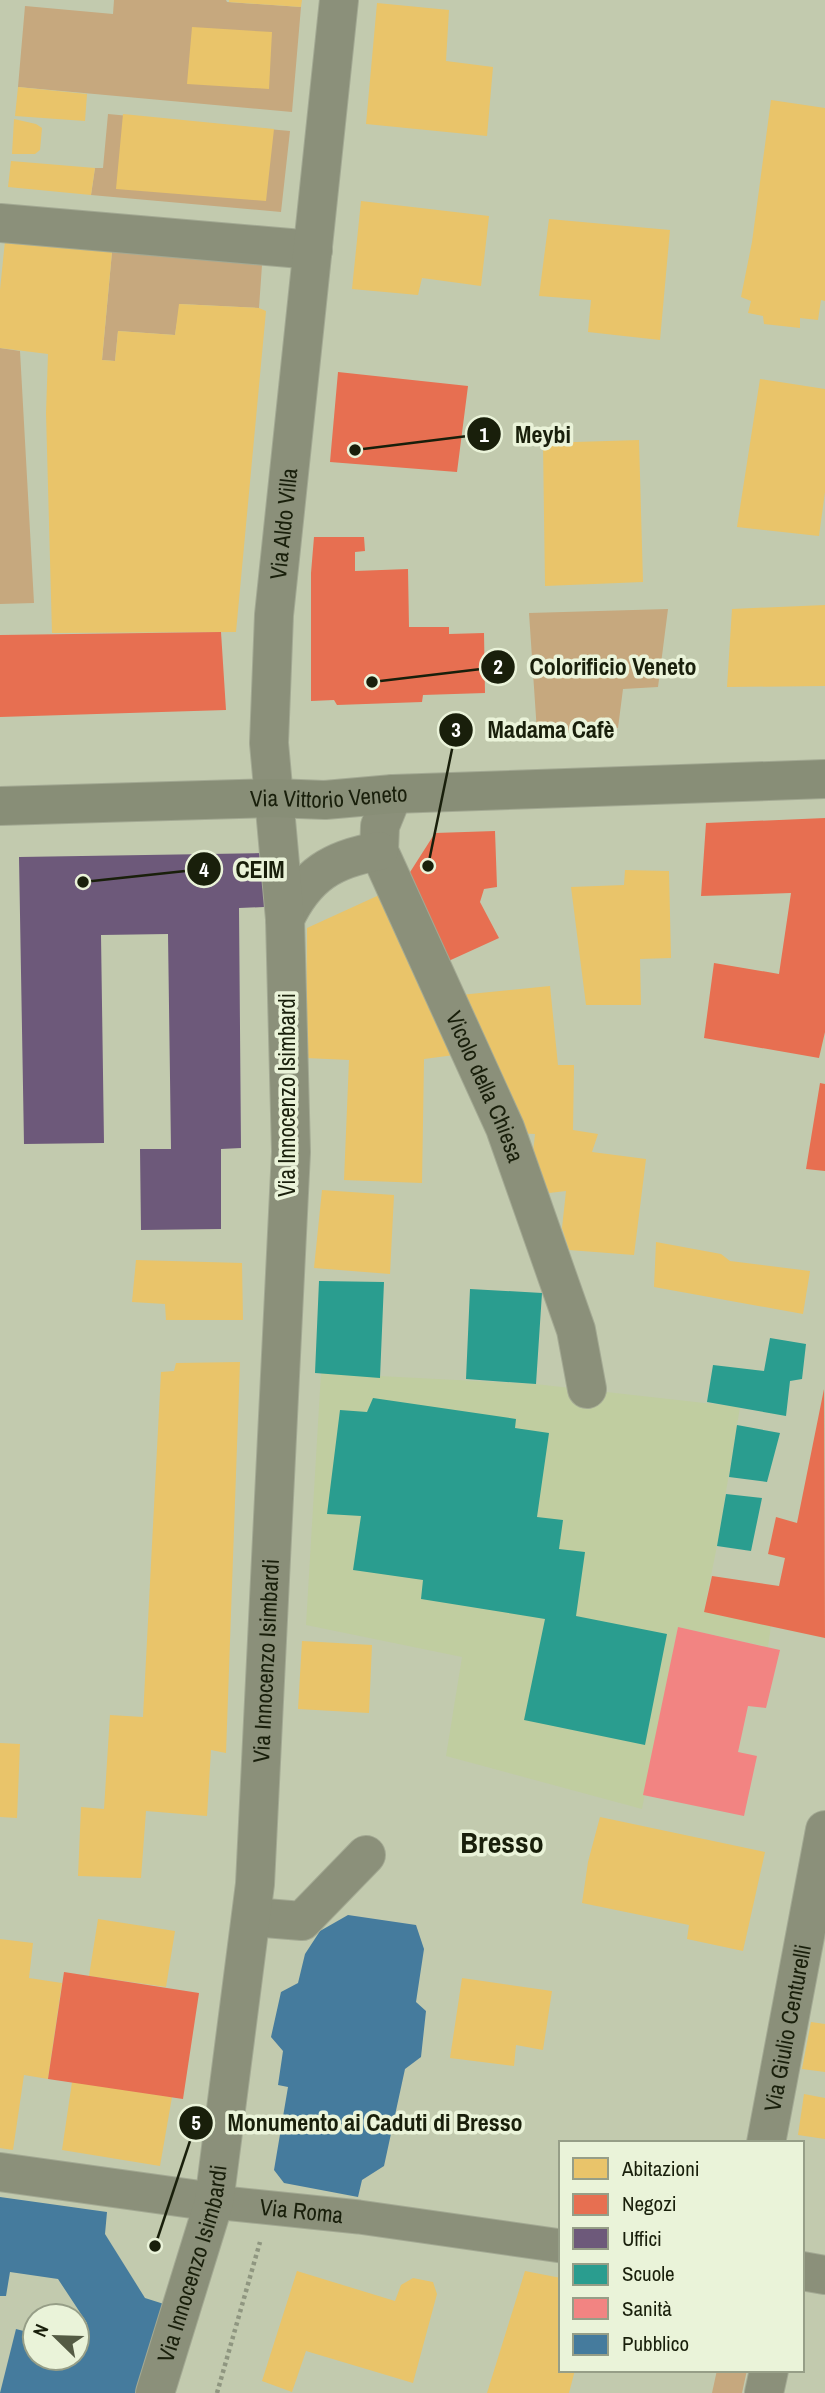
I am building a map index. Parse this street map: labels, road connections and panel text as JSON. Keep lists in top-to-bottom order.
{
  "streets": {
    "main road": ["Via Vittorio Veneto"],
    "street": [
      "Via Aldo Villa",
      "Vicolo della Chiesa",
      "Via Innocenzo Isimbardi",
      "Via Giulio Centurelli",
      "Via Roma"
    ]
  },
  "crossings": [
    ["Via Aldo Villa", "Via Vittorio Veneto"],
    ["Via Aldo Villa", "Via Innocenzo Isimbardi"],
    ["Via Vittorio Veneto", "Via Innocenzo Isimbardi"],
    ["Via Innocenzo Isimbardi", "Via Roma"]
  ],
  "districts": ["Bresso"],
  "places": [
    "Meybi",
    "Colorificio Veneto",
    "Madama Cafè",
    "CEIM",
    "Monumento ai Caduti di Bresso"
  ],
  "legend": [
    "Abitazioni",
    "Negozi",
    "Uffici",
    "Scuole",
    "Sanità",
    "Pubblico"
  ],
  "north": "top left"
}
